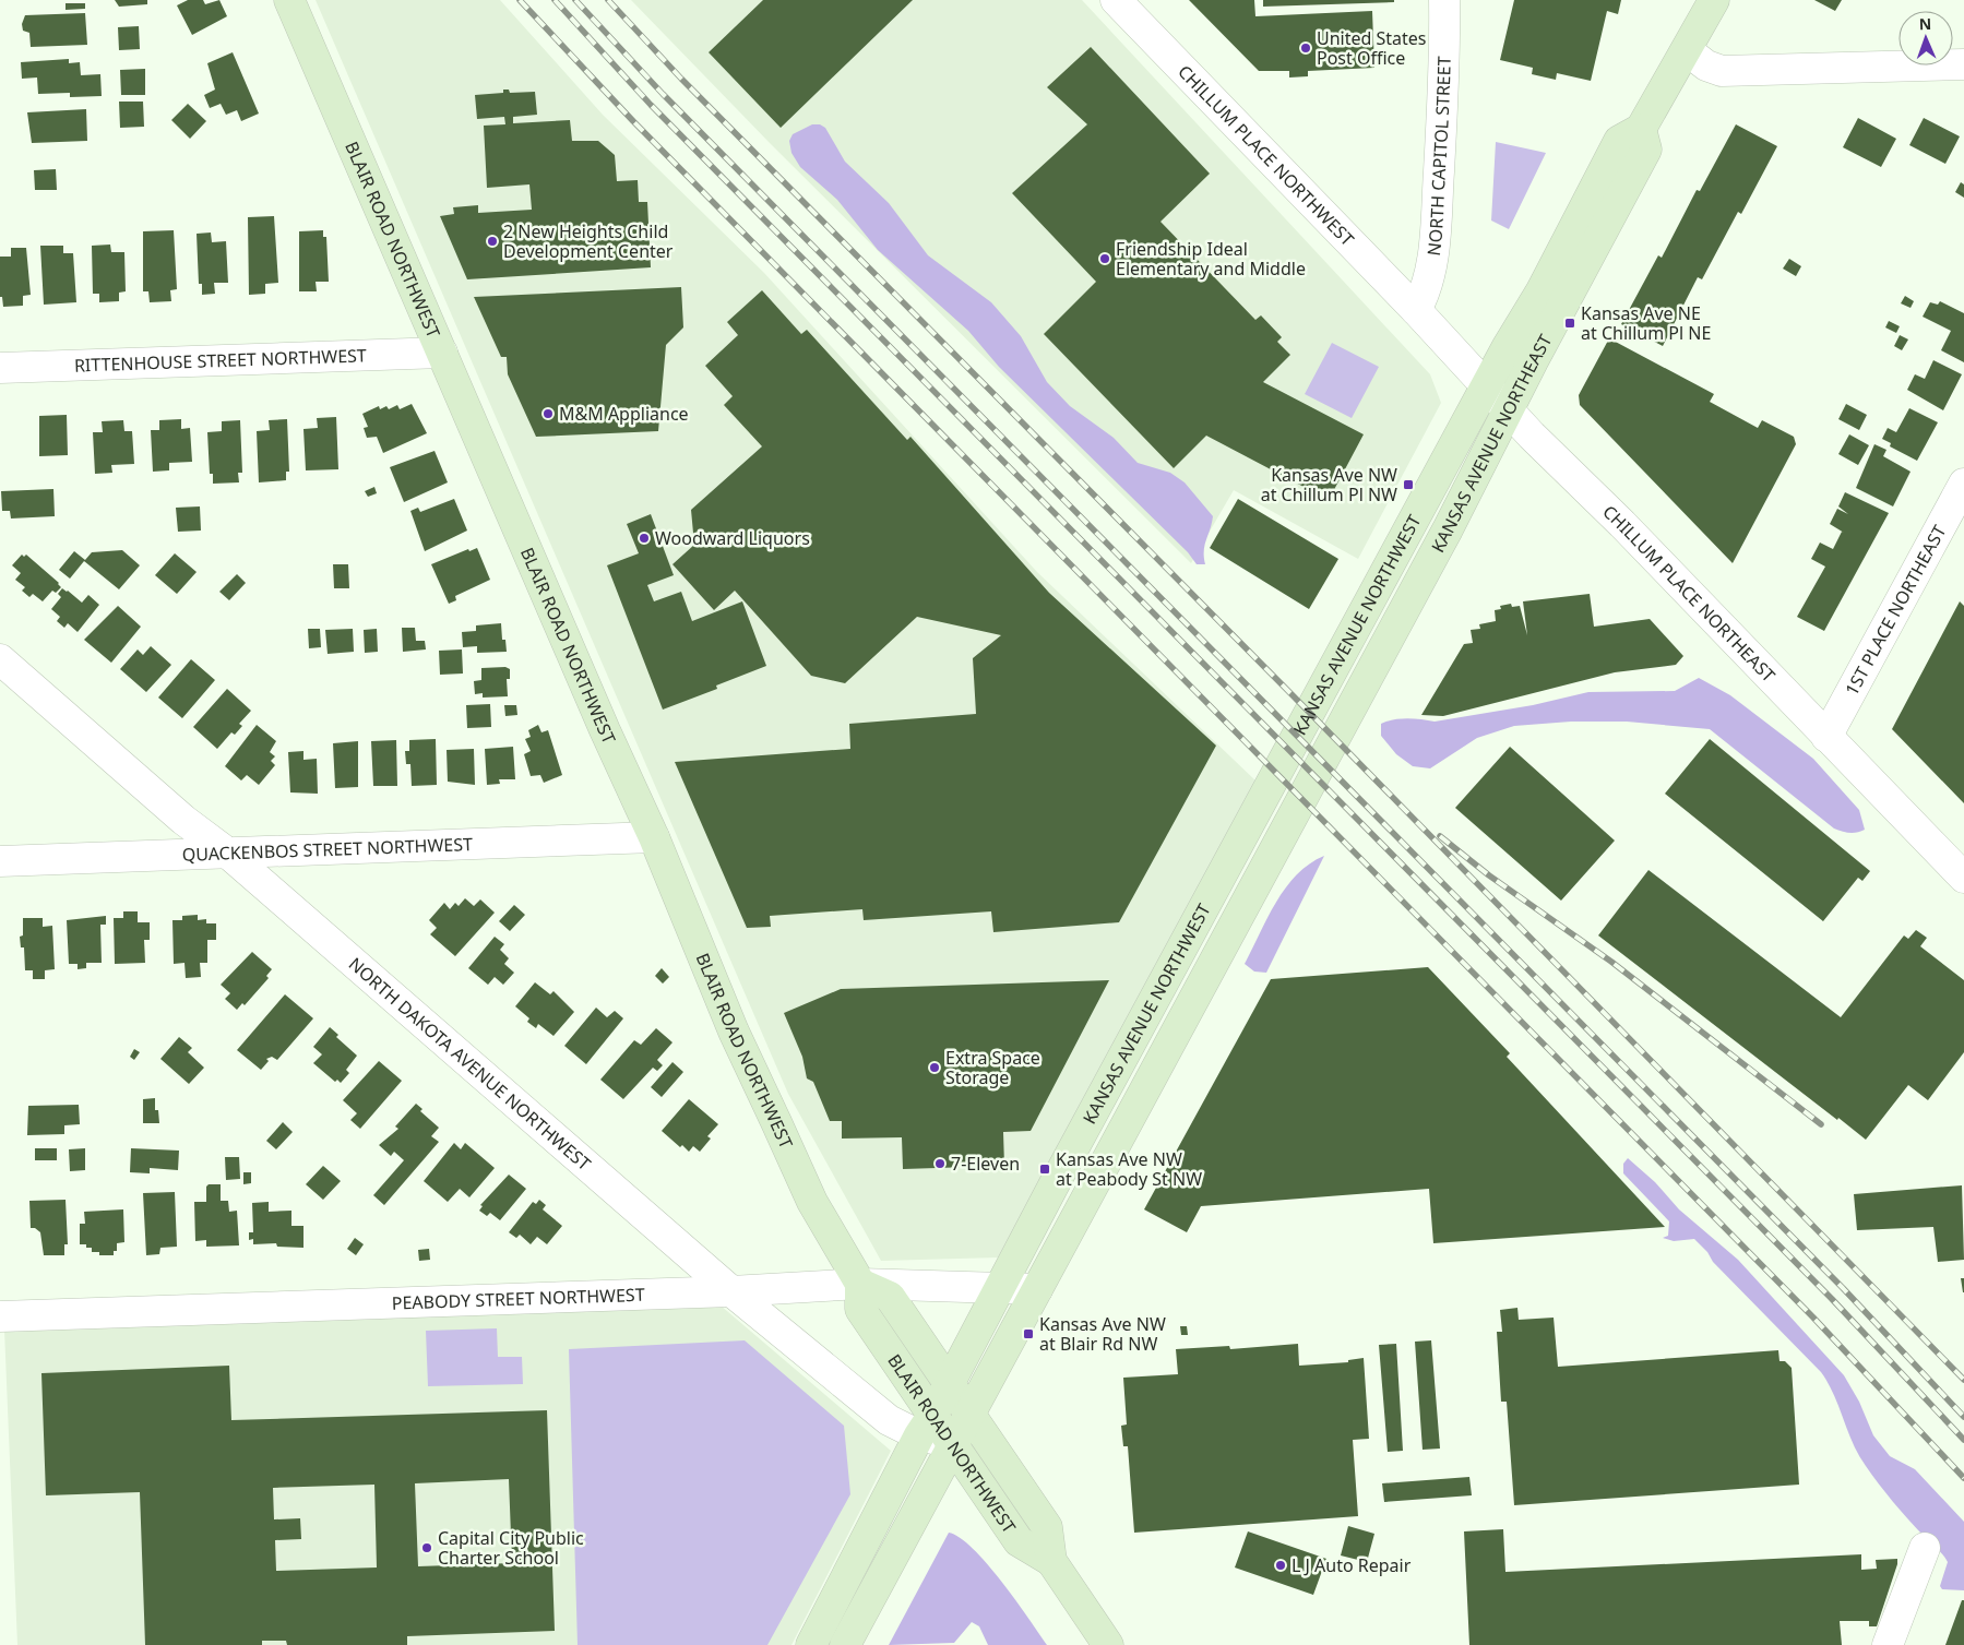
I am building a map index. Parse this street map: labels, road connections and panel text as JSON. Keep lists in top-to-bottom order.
{
  "streets": {
    "street": [
      "CHILLUM PLACE NORTHWEST",
      "NORTH CAPITOL STREET",
      "BLAIR ROAD NORTHWEST",
      "RITTENHOUSE STREET NORTHWEST",
      "KANSAS AVENUE NORTHEAST",
      "CHILLUM PLACE NORTHEAST",
      "1ST PLACE NORTHEAST",
      "KANSAS AVENUE NORTHWEST",
      "QUACKENBOS STREET NORTHWEST",
      "NORTH DAKOTA AVENUE NORTHWEST",
      "PEABODY STREET NORTHWEST"
    ]
  },
  "crossings": [
    ["CHILLUM PLACE NORTHWEST", "NORTH CAPITOL STREET"],
    ["CHILLUM PLACE NORTHWEST", "CHILLUM PLACE NORTHEAST"],
    ["NORTH CAPITOL STREET", "CHILLUM PLACE NORTHEAST"],
    ["BLAIR ROAD NORTHWEST", "RITTENHOUSE STREET NORTHWEST"],
    ["BLAIR ROAD NORTHWEST", "KANSAS AVENUE NORTHWEST"],
    ["BLAIR ROAD NORTHWEST", "QUACKENBOS STREET NORTHWEST"],
    ["BLAIR ROAD NORTHWEST", "NORTH DAKOTA AVENUE NORTHWEST"],
    ["BLAIR ROAD NORTHWEST", "PEABODY STREET NORTHWEST"],
    ["KANSAS AVENUE NORTHEAST", "CHILLUM PLACE NORTHEAST"],
    ["KANSAS AVENUE NORTHEAST", "KANSAS AVENUE NORTHWEST"],
    ["CHILLUM PLACE NORTHEAST", "1ST PLACE NORTHEAST"],
    ["CHILLUM PLACE NORTHEAST", "KANSAS AVENUE NORTHWEST"],
    ["KANSAS AVENUE NORTHWEST", "NORTH DAKOTA AVENUE NORTHWEST"],
    ["KANSAS AVENUE NORTHWEST", "PEABODY STREET NORTHWEST"],
    ["QUACKENBOS STREET NORTHWEST", "NORTH DAKOTA AVENUE NORTHWEST"],
    ["NORTH DAKOTA AVENUE NORTHWEST", "PEABODY STREET NORTHWEST"]
  ],
  "places": {
    "other": [
      "United States Post Office",
      "2 New Heights Child Development Center",
      "Friendship Ideal Elementary and Middle",
      "M&M Appliance",
      "Woodward Liquors",
      "Extra Space Storage",
      "7-Eleven",
      "Capital City Public Charter School",
      "L J Auto Repair"
    ],
    "transit": [
      "Kansas Ave NE at Chillum Pl NE",
      "Kansas Ave NW at Chillum Pl NW",
      "Kansas Ave NW at Peabody St NW",
      "Kansas Ave NW at Blair Rd NW"
    ]
  },
  "north": "top"
}
